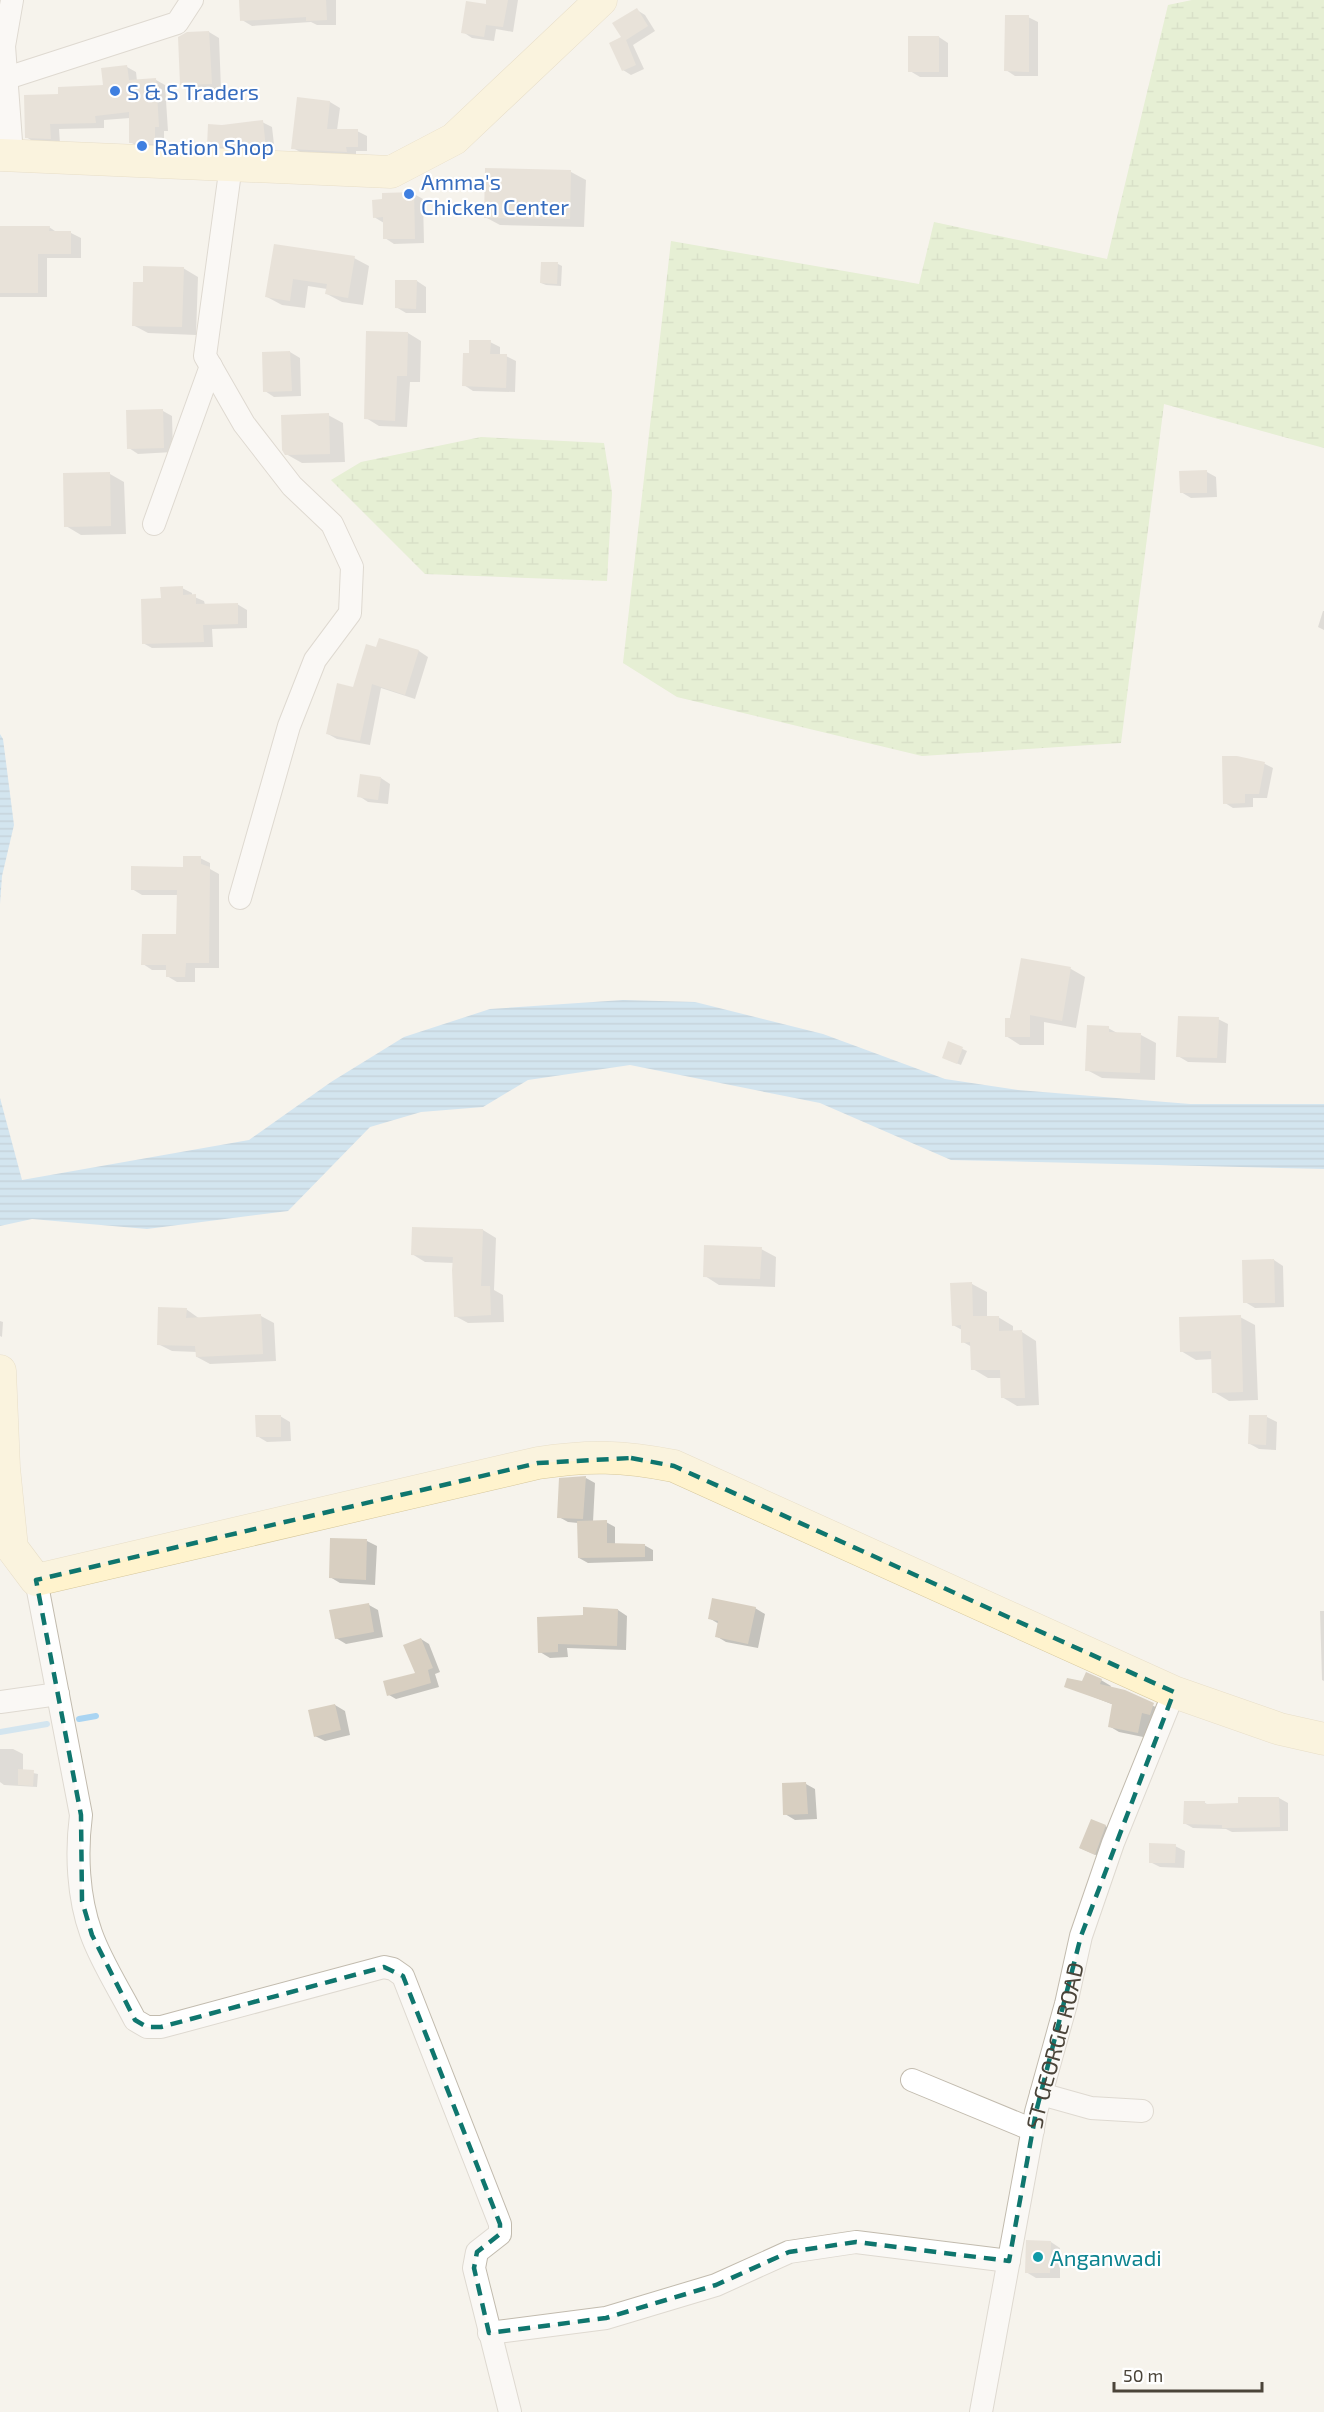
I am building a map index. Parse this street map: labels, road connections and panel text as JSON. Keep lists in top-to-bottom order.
{
  "streets": {
    "street": ["ST GEORGE ROAD"]
  },
  "places": [
    "S & S Traders",
    "Ration Shop",
    "Amma's Chicken Center",
    "Anganwadi"
  ],
  "scale_bar": "50 m"
}
